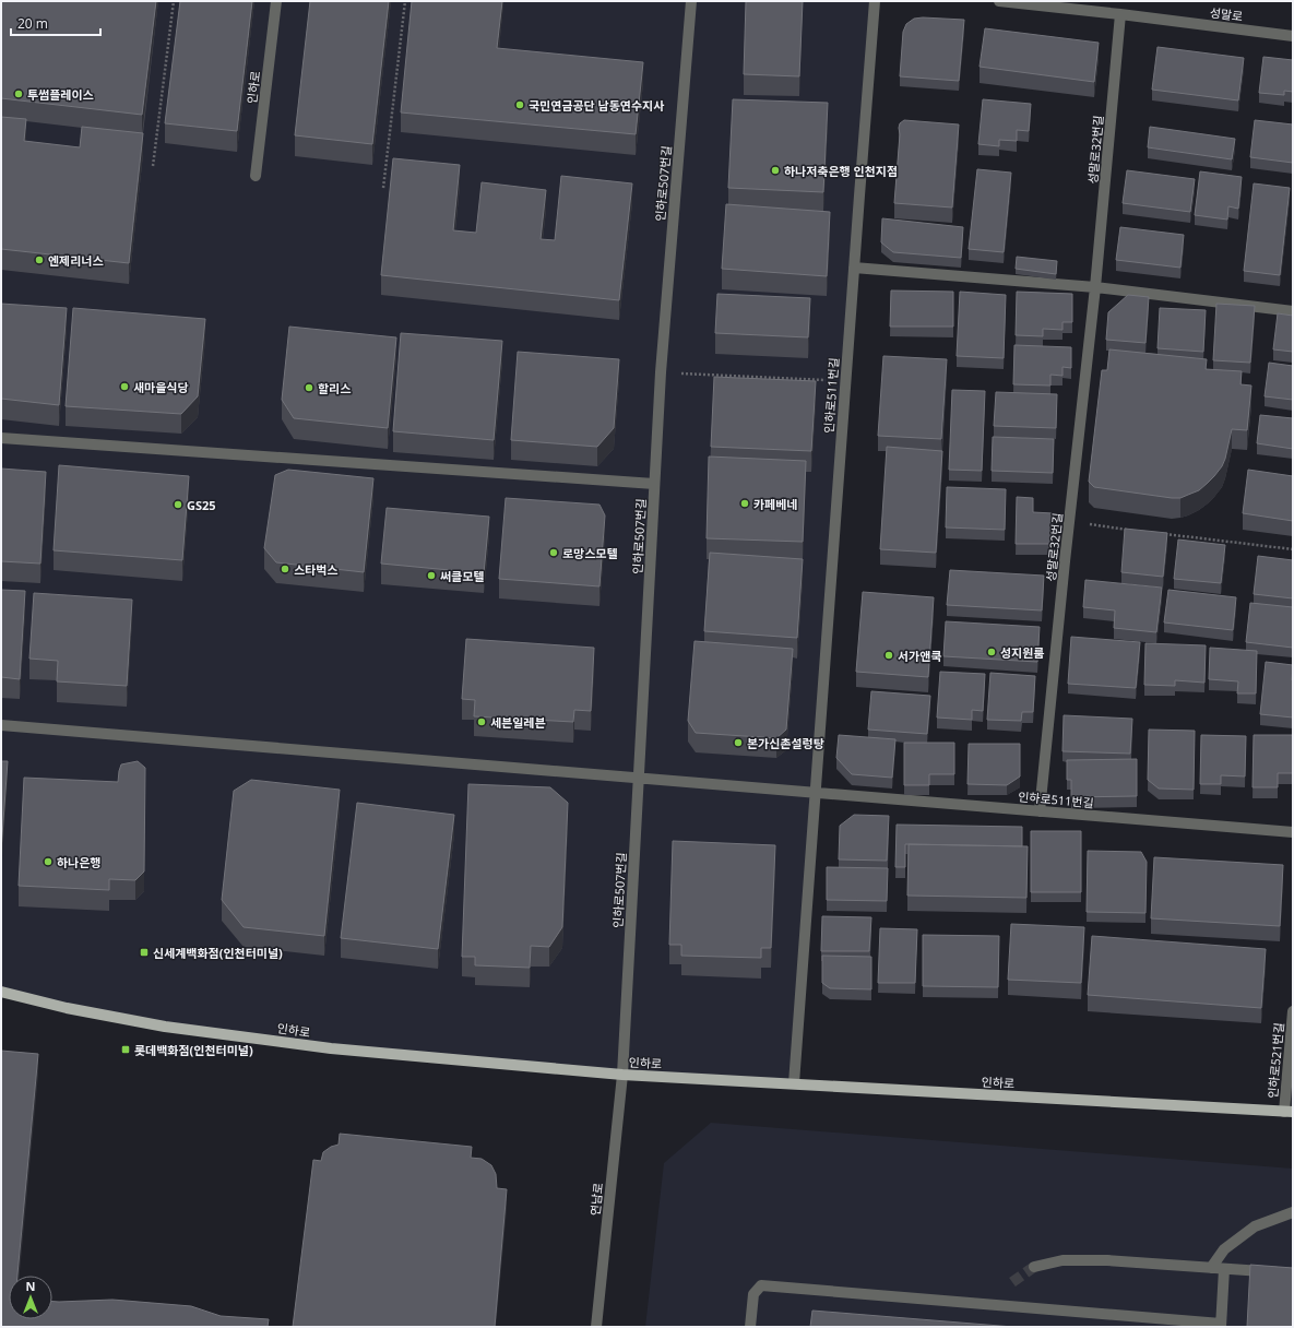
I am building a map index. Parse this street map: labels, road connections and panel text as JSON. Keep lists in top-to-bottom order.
{
  "streets": {
    "main road": ["인하로"],
    "street": [
      "성말로",
      "성말로32번길",
      "인하로507번길",
      "인하로511번길",
      "인하로521번길",
      "연남로"
    ]
  },
  "crossings": [
    ["성말로", "성말로32번길"],
    ["인하로", "인하로507번길"],
    ["인하로", "인하로511번길"],
    ["인하로", "인하로521번길"],
    ["인하로", "연남로"],
    ["성말로32번길", "인하로511번길"],
    ["인하로507번길", "연남로"]
  ],
  "places": {
    "other": [
      "투썸플레이스",
      "국민연금공단 남동연수지사",
      "하나저축은행 인천지점",
      "엔제리너스",
      "새마을식당",
      "할리스",
      "카페베네",
      "GS25",
      "로망스모텔",
      "스타벅스",
      "써클모텔",
      "성지원룸",
      "서가앤쿡",
      "세븐일레븐",
      "본가신촌설렁탕",
      "하나은행"
    ],
    "transit": ["신세계백화점(인천터미널)", "롯데백화점(인천터미널)"]
  },
  "scale_bar": "20 m",
  "north": "top"
}
